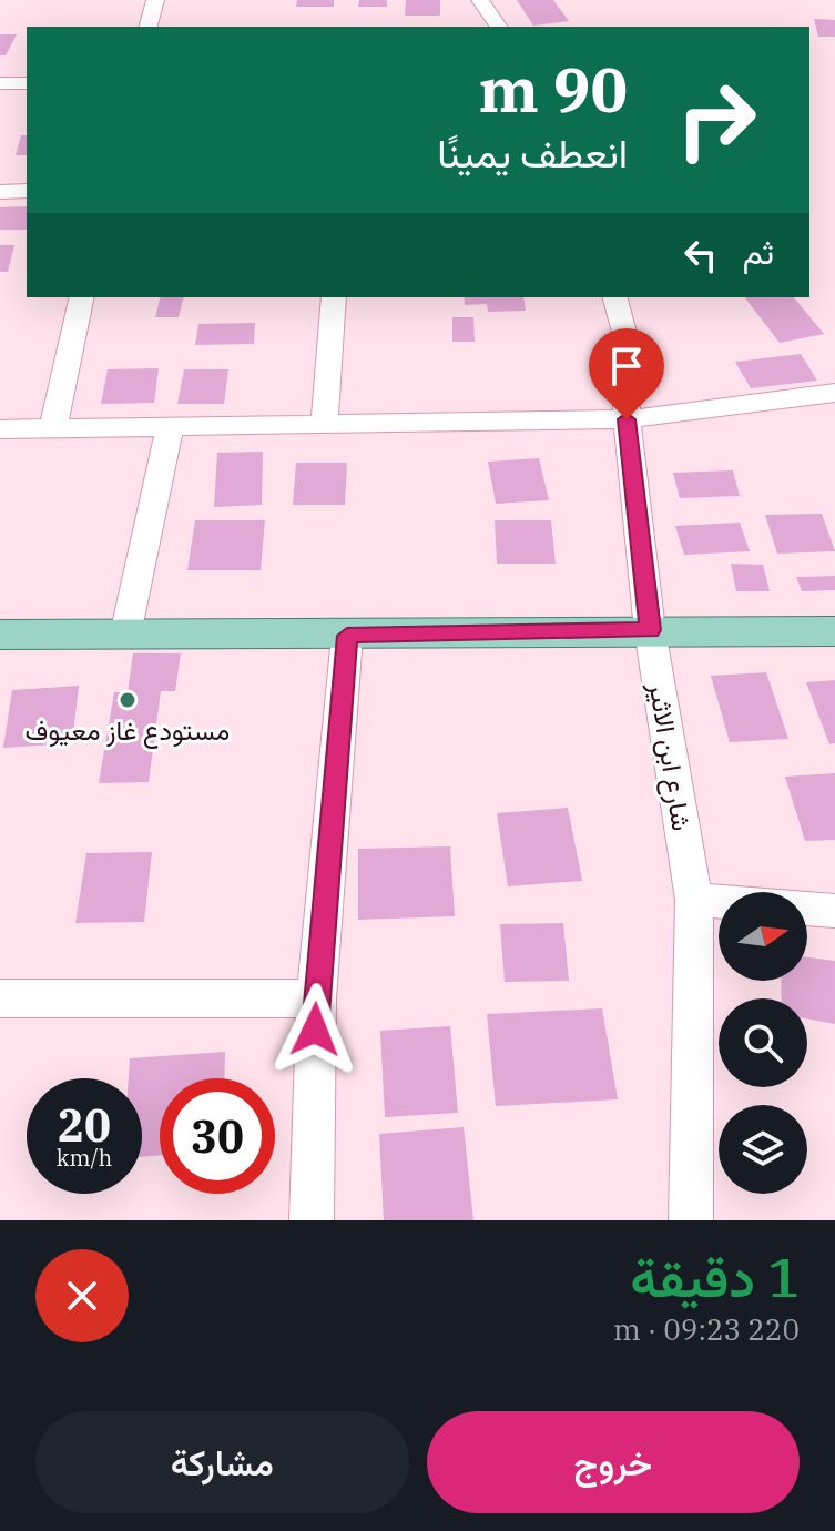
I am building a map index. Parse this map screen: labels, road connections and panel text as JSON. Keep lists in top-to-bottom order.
{
  "streets": {
    "street": ["شارع ابن الاثير"]
  },
  "places": ["مستودع غاز معيوف"],
  "north": "right",
  "page": {
    "turn": ["90 m", "انعطف يمينًا"],
    "then": "ثم",
    "speed": "20 km/h",
    "limit": "30",
    "heading": ["1 دقيقة", "220 m · 09:23"],
    "buttons": ["خروج", "مشاركة"]
  }
}
